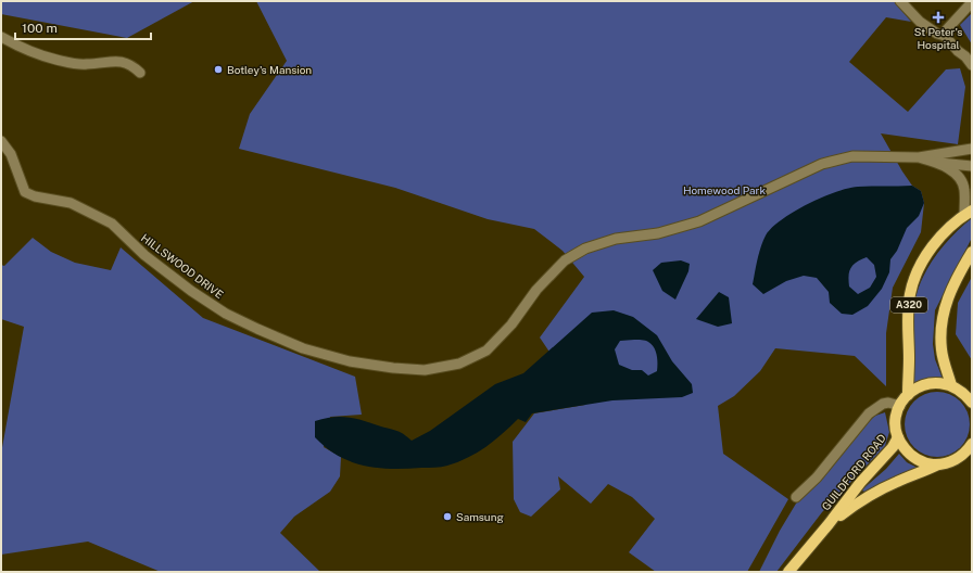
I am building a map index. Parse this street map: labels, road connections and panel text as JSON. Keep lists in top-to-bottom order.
{
  "streets": {
    "main road": ["A320", "GUILDFORD ROAD"],
    "street": ["HILLSWOOD DRIVE"]
  },
  "crossings": [
    ["HILLSWOOD DRIVE", "A320"]
  ],
  "parks": ["Homewood Park"],
  "places": {
    "health": ["St Peter's Hospital"],
    "other": ["Botley's Mansion", "Samsung"]
  },
  "scale_bar": "100 m"
}
